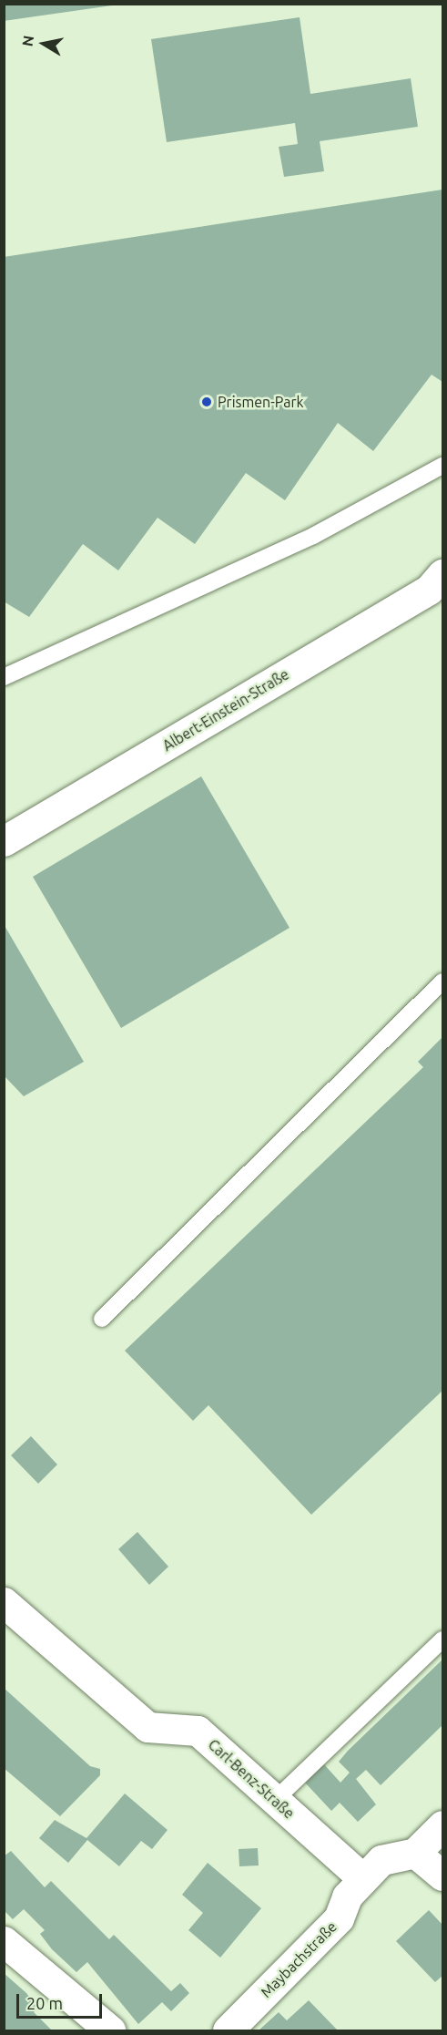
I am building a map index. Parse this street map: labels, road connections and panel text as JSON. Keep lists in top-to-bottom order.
{
  "streets": {
    "street": ["Albert-Einstein-Straße", "Carl-Benz-Straße", "Maybachstraße"]
  },
  "crossings": [
    ["Carl-Benz-Straße", "Maybachstraße"]
  ],
  "places": ["Prismen-Park"],
  "scale_bar": "20 m",
  "north": "left"
}
